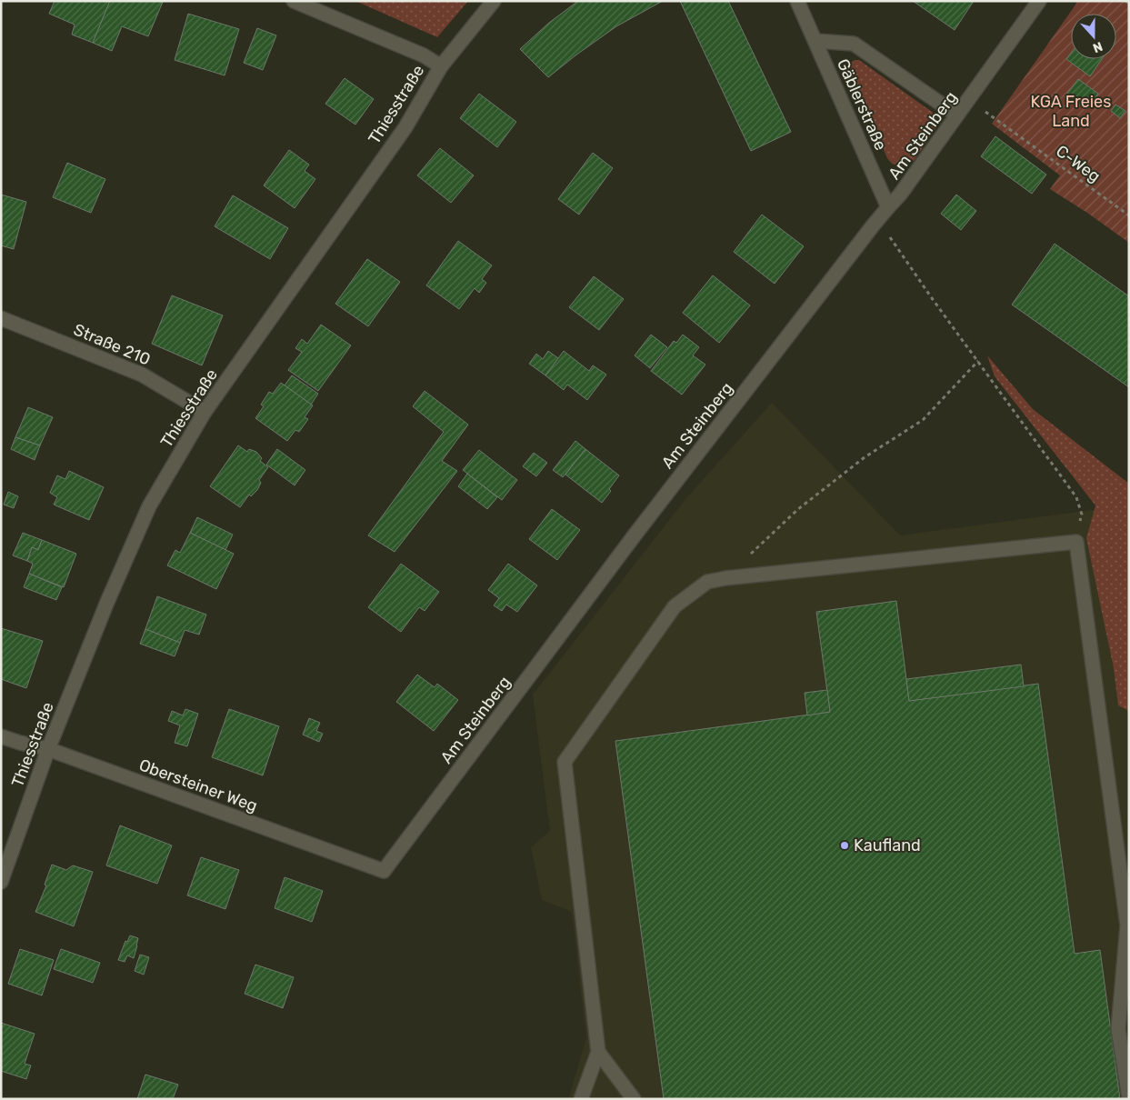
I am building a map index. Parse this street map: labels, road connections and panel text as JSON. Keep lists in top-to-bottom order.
{
  "streets": {
    "street": [
      "Thiesstraße",
      "Gäblerstraße",
      "Am Steinberg",
      "Straße 210",
      "Obersteiner Weg"
    ],
    "path": ["C-Weg"]
  },
  "crossings": [
    ["Thiesstraße", "Straße 210"],
    ["Thiesstraße", "Obersteiner Weg"],
    ["Gäblerstraße", "Am Steinberg"],
    ["Am Steinberg", "C-Weg"],
    ["Am Steinberg", "Obersteiner Weg"]
  ],
  "parks": ["KGA Freies Land"],
  "places": ["Kaufland"],
  "north": "bottom"
}
